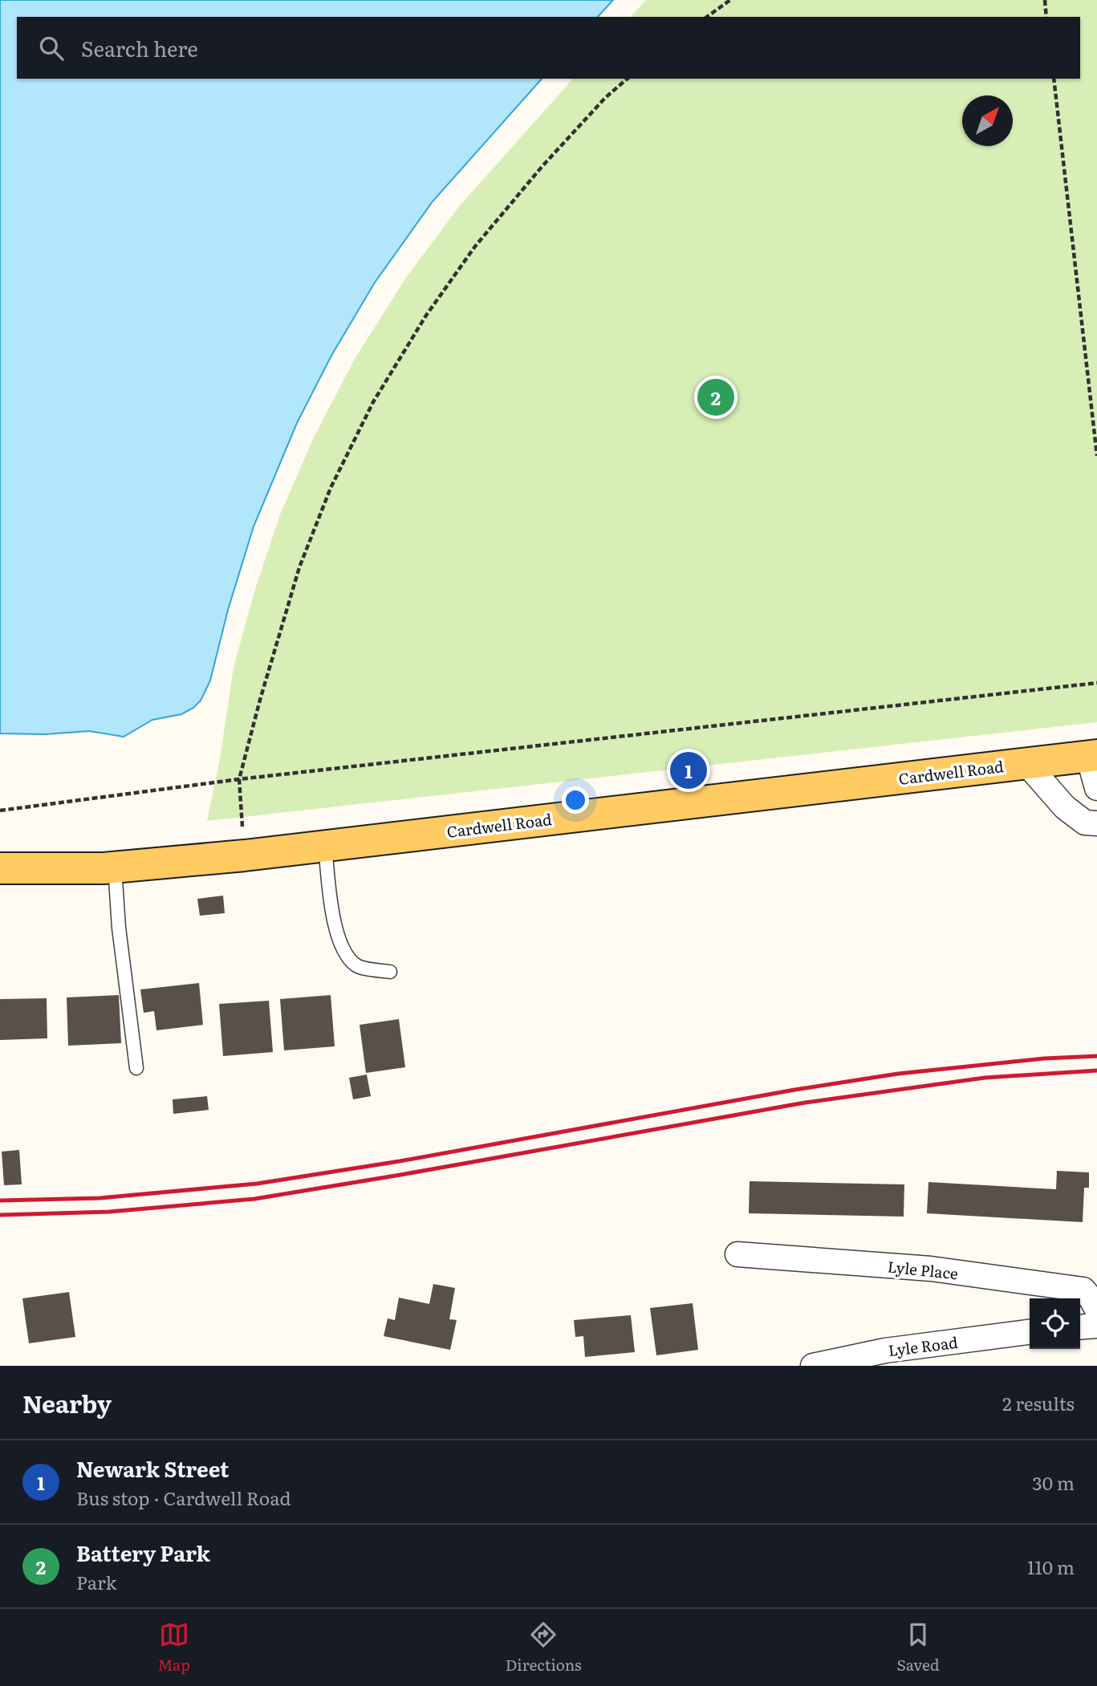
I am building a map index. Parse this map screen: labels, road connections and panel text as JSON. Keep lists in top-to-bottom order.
{
  "streets": {
    "main road": ["Cardwell Road"],
    "street": ["Lyle Place", "Lyle Road"]
  },
  "north": "top right",
  "page": {
    "search": "Search here",
    "pins": ["2", "1"],
    "heading": ["Nearby", "2 results"],
    "list": [
      {
        "mark": "1",
        "name": "Newark Street",
        "note": "Bus stop · Cardwell Road",
        "value": "30 m"
      },
      {
        "mark": "2",
        "name": "Battery Park",
        "note": "Park",
        "value": "110 m"
      }
    ],
    "nav": ["Map", "Directions", "Saved"]
  }
}
